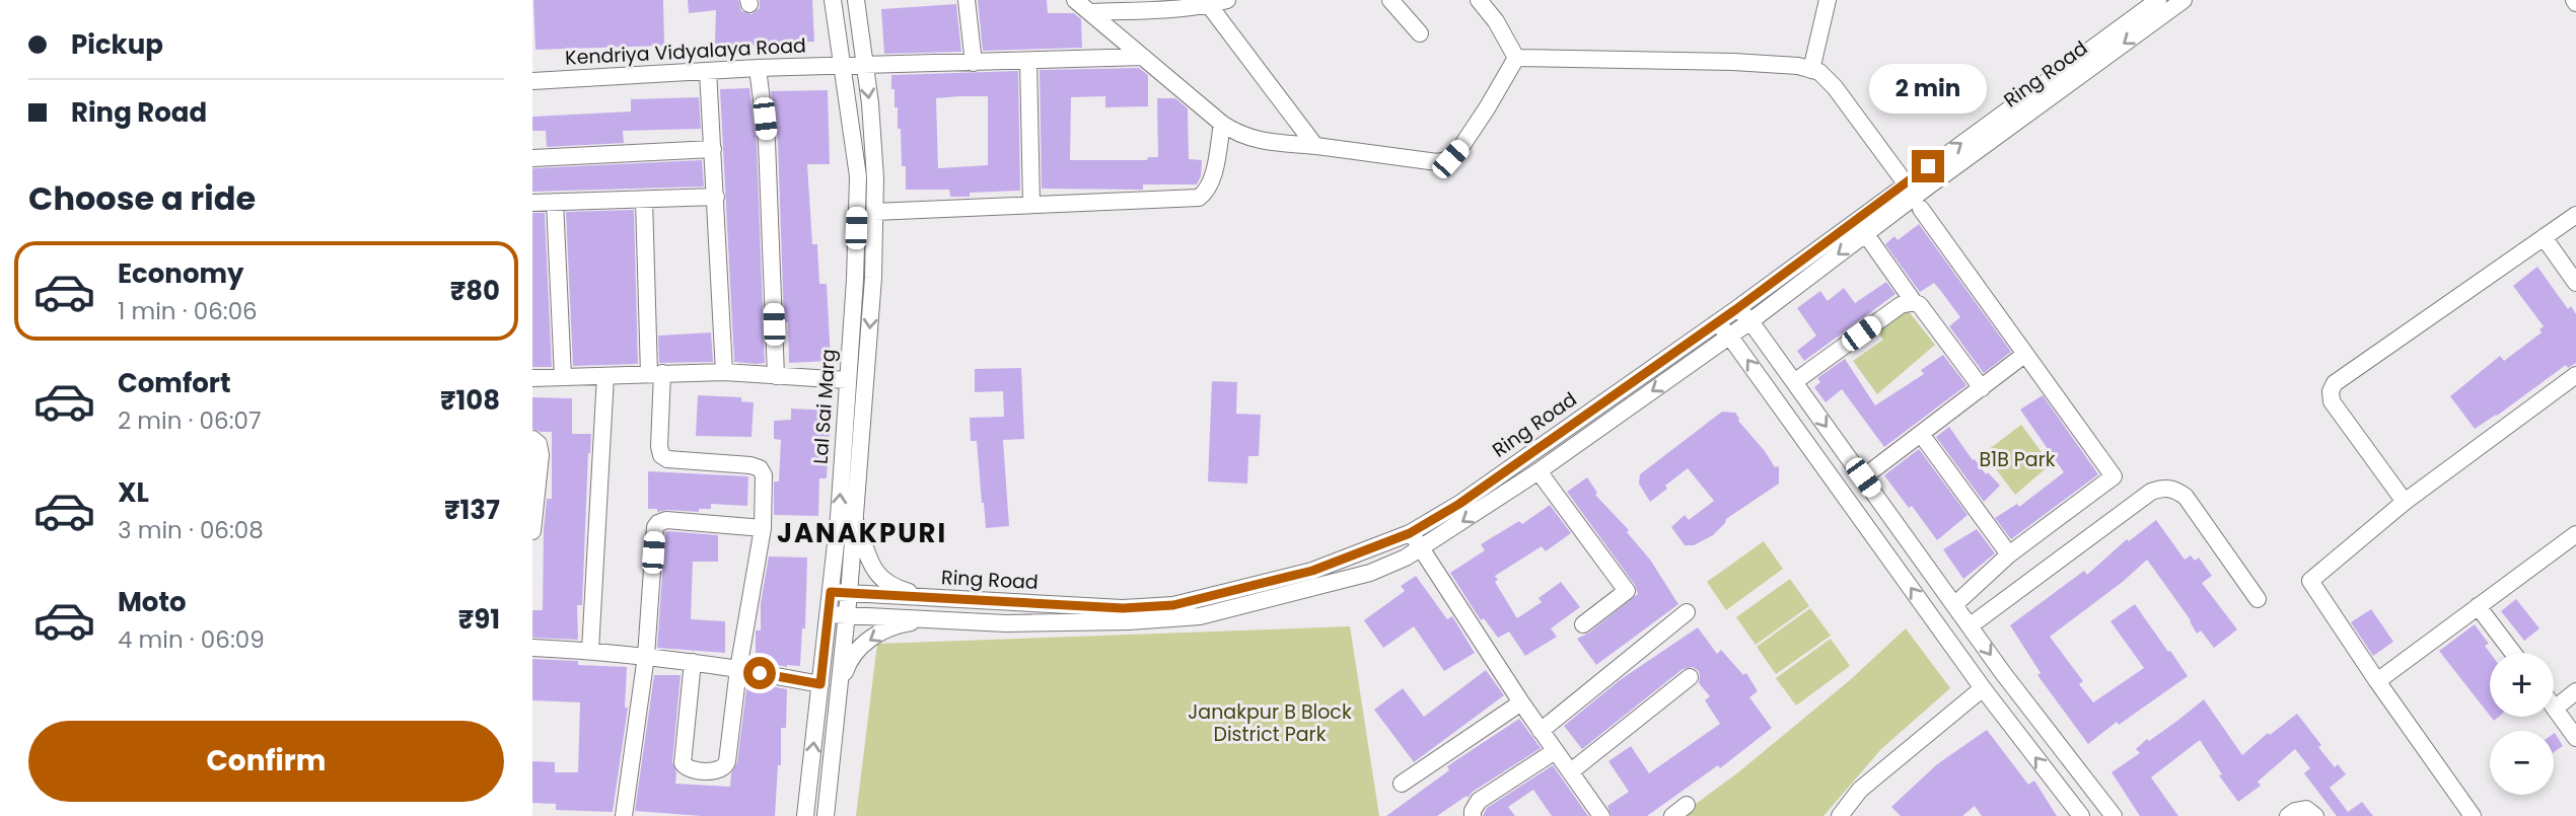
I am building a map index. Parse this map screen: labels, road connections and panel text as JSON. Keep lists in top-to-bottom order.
{
  "streets": {
    "street": ["Kendriya Vidyalaya Road", "Ring Road", "Lal Sai Marg"]
  },
  "crossings": [
    ["Kendriya Vidyalaya Road", "Lal Sai Marg"],
    ["Ring Road", "Lal Sai Marg"]
  ],
  "districts": ["JANAKPURI"],
  "parks": ["B1B Park", "Janakpur B Block District Park"],
  "page": {
    "banner": ["Pickup", "Ring Road"],
    "bubble": "2 min",
    "heading": "Choose a ride",
    "list": [
      {
        "name": "Economy",
        "note": "1 min · 06:06",
        "value": "₹80"
      },
      {
        "name": "Comfort",
        "note": "2 min · 06:07",
        "value": "₹108"
      },
      {
        "name": "XL",
        "note": "3 min · 06:08",
        "value": "₹137"
      },
      {
        "name": "Moto",
        "note": "4 min · 06:09",
        "value": "₹91"
      }
    ],
    "map_buttons": ["+", "−"],
    "buttons": "Confirm"
  }
}
